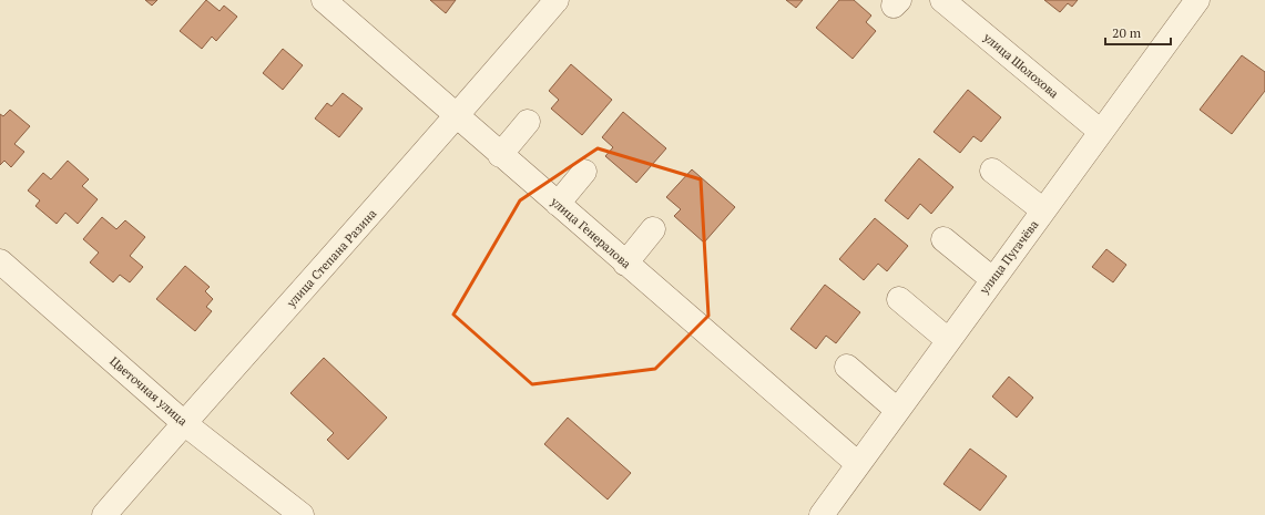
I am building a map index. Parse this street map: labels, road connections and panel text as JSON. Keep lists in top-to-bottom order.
{
  "streets": {
    "street": [
      "улица Шолохова",
      "улица Генералова",
      "улица Пугачёва",
      "улица Степана Разина",
      "Цветочная улица"
    ]
  },
  "crossings": [
    ["улица Шолохова", "улица Пугачёва"],
    ["улица Генералова", "улица Пугачёва"],
    ["улица Генералова", "улица Степана Разина"],
    ["улица Степана Разина", "Цветочная улица"]
  ],
  "scale_bar": "20 m"
}
